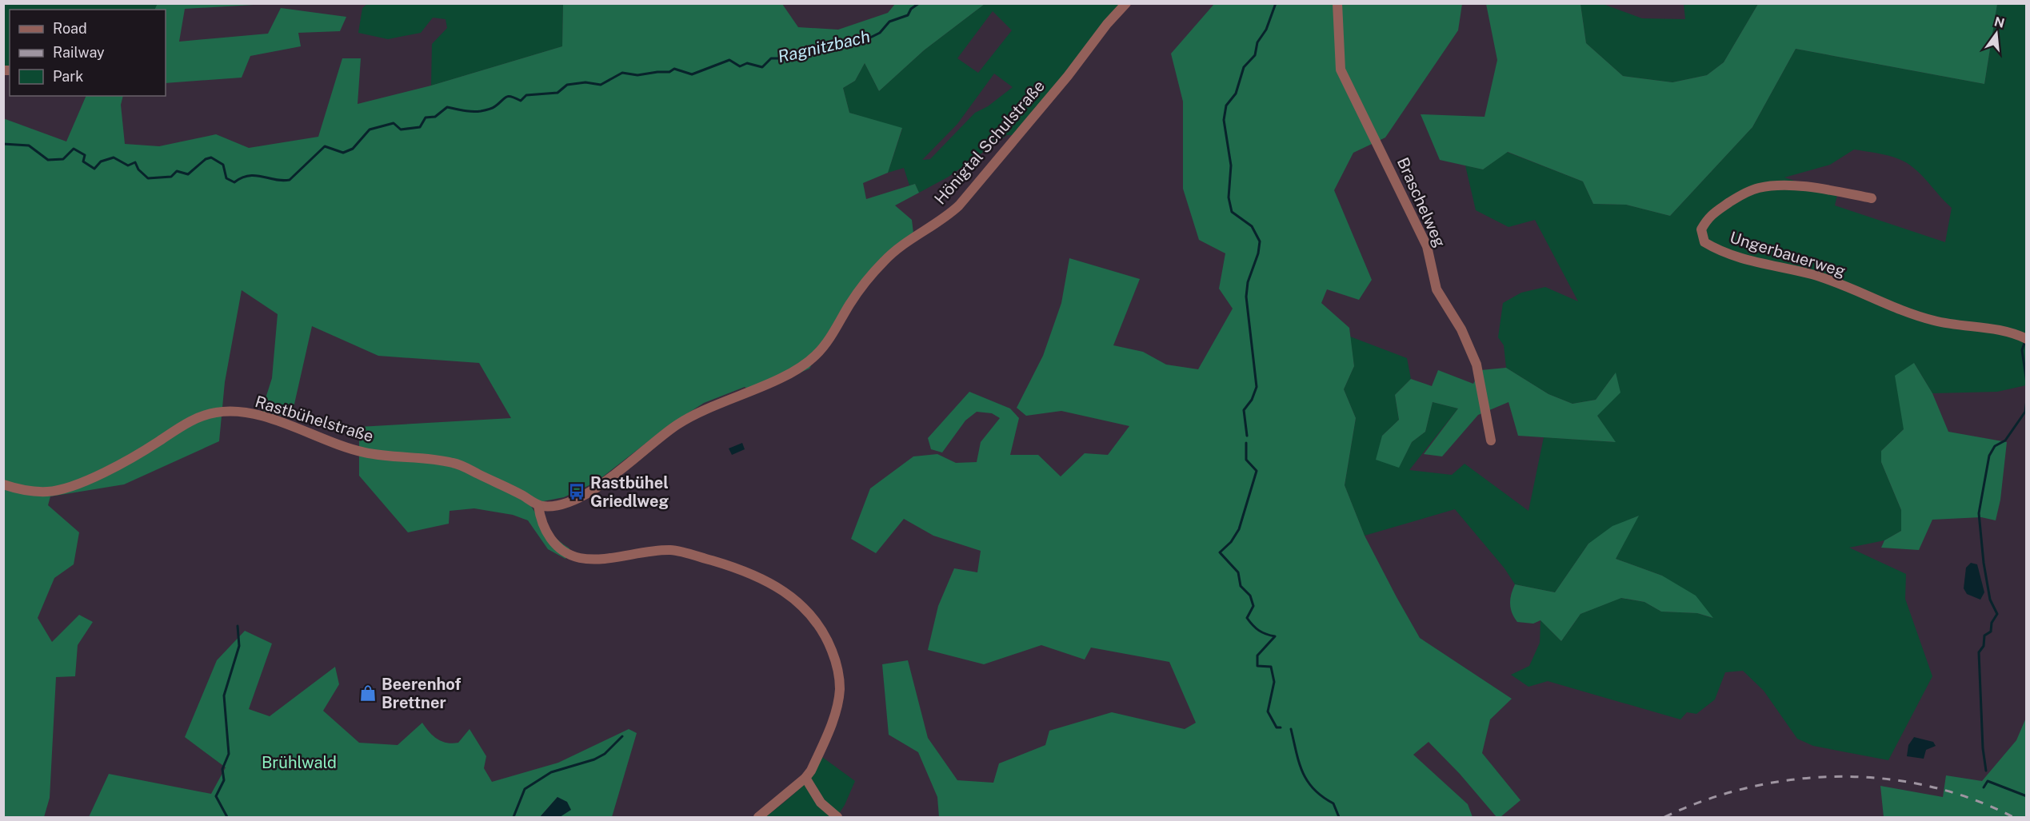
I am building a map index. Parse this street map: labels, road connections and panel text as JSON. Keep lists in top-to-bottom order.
{
  "streets": {
    "street": [
      "Hönigtal Schulstraße",
      "Braschelweg",
      "Ungerbauerweg",
      "Rastbühelstraße"
    ]
  },
  "crossings": [
    ["Hönigtal Schulstraße", "Rastbühelstraße"]
  ],
  "water": ["Ragnitzbach"],
  "parks": ["Brühlwald"],
  "places": {
    "bus stop": ["Rastbühel Griedlweg"],
    "shop": ["Beerenhof Brettner"]
  },
  "legend": ["Road", "Railway", "Park"],
  "north": "top"
}
